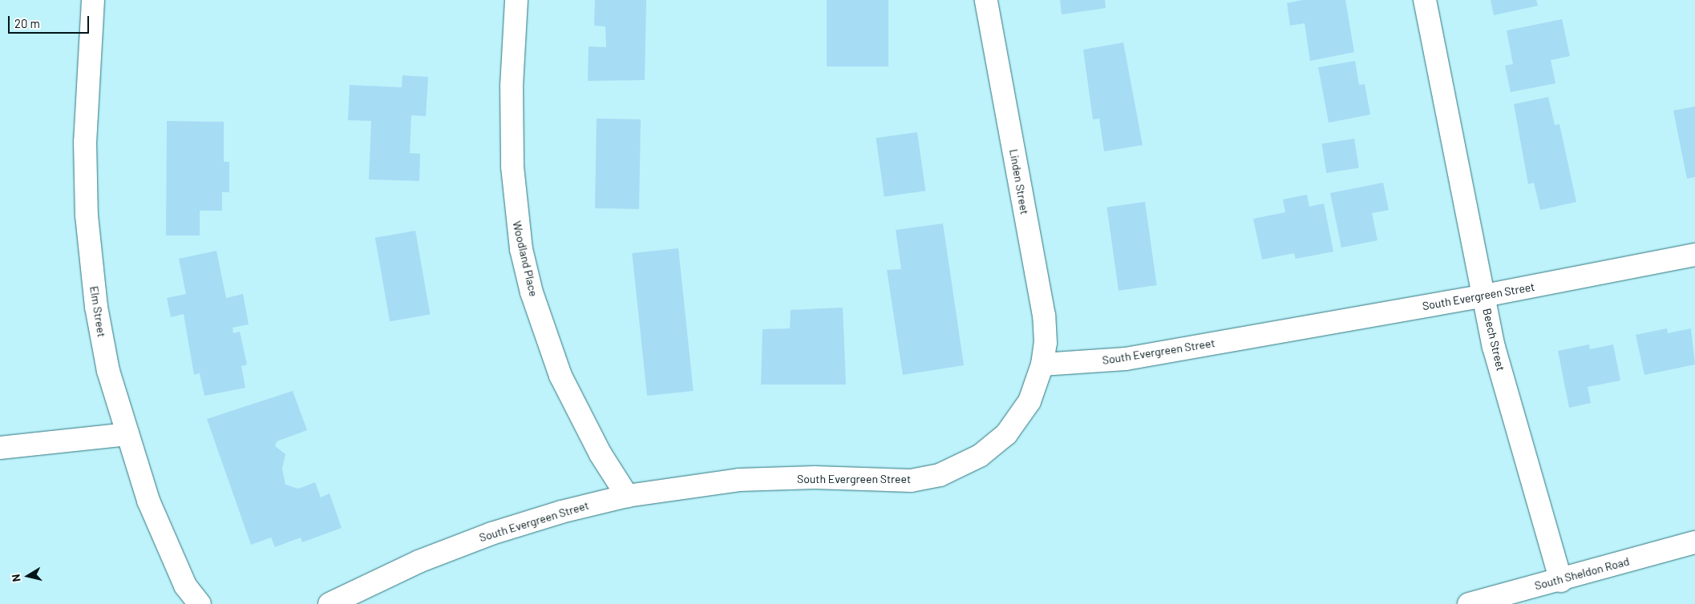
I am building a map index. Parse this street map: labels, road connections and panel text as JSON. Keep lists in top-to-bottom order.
{
  "streets": {
    "street": [
      "Linden Street",
      "Woodland Place",
      "South Evergreen Street",
      "Elm Street",
      "Beech Street",
      "South Sheldon Road"
    ]
  },
  "crossings": [
    ["Linden Street", "South Evergreen Street"],
    ["Woodland Place", "South Evergreen Street"],
    ["South Evergreen Street", "Beech Street"],
    ["Beech Street", "South Sheldon Road"]
  ],
  "scale_bar": "20 m",
  "north": "left"
}
